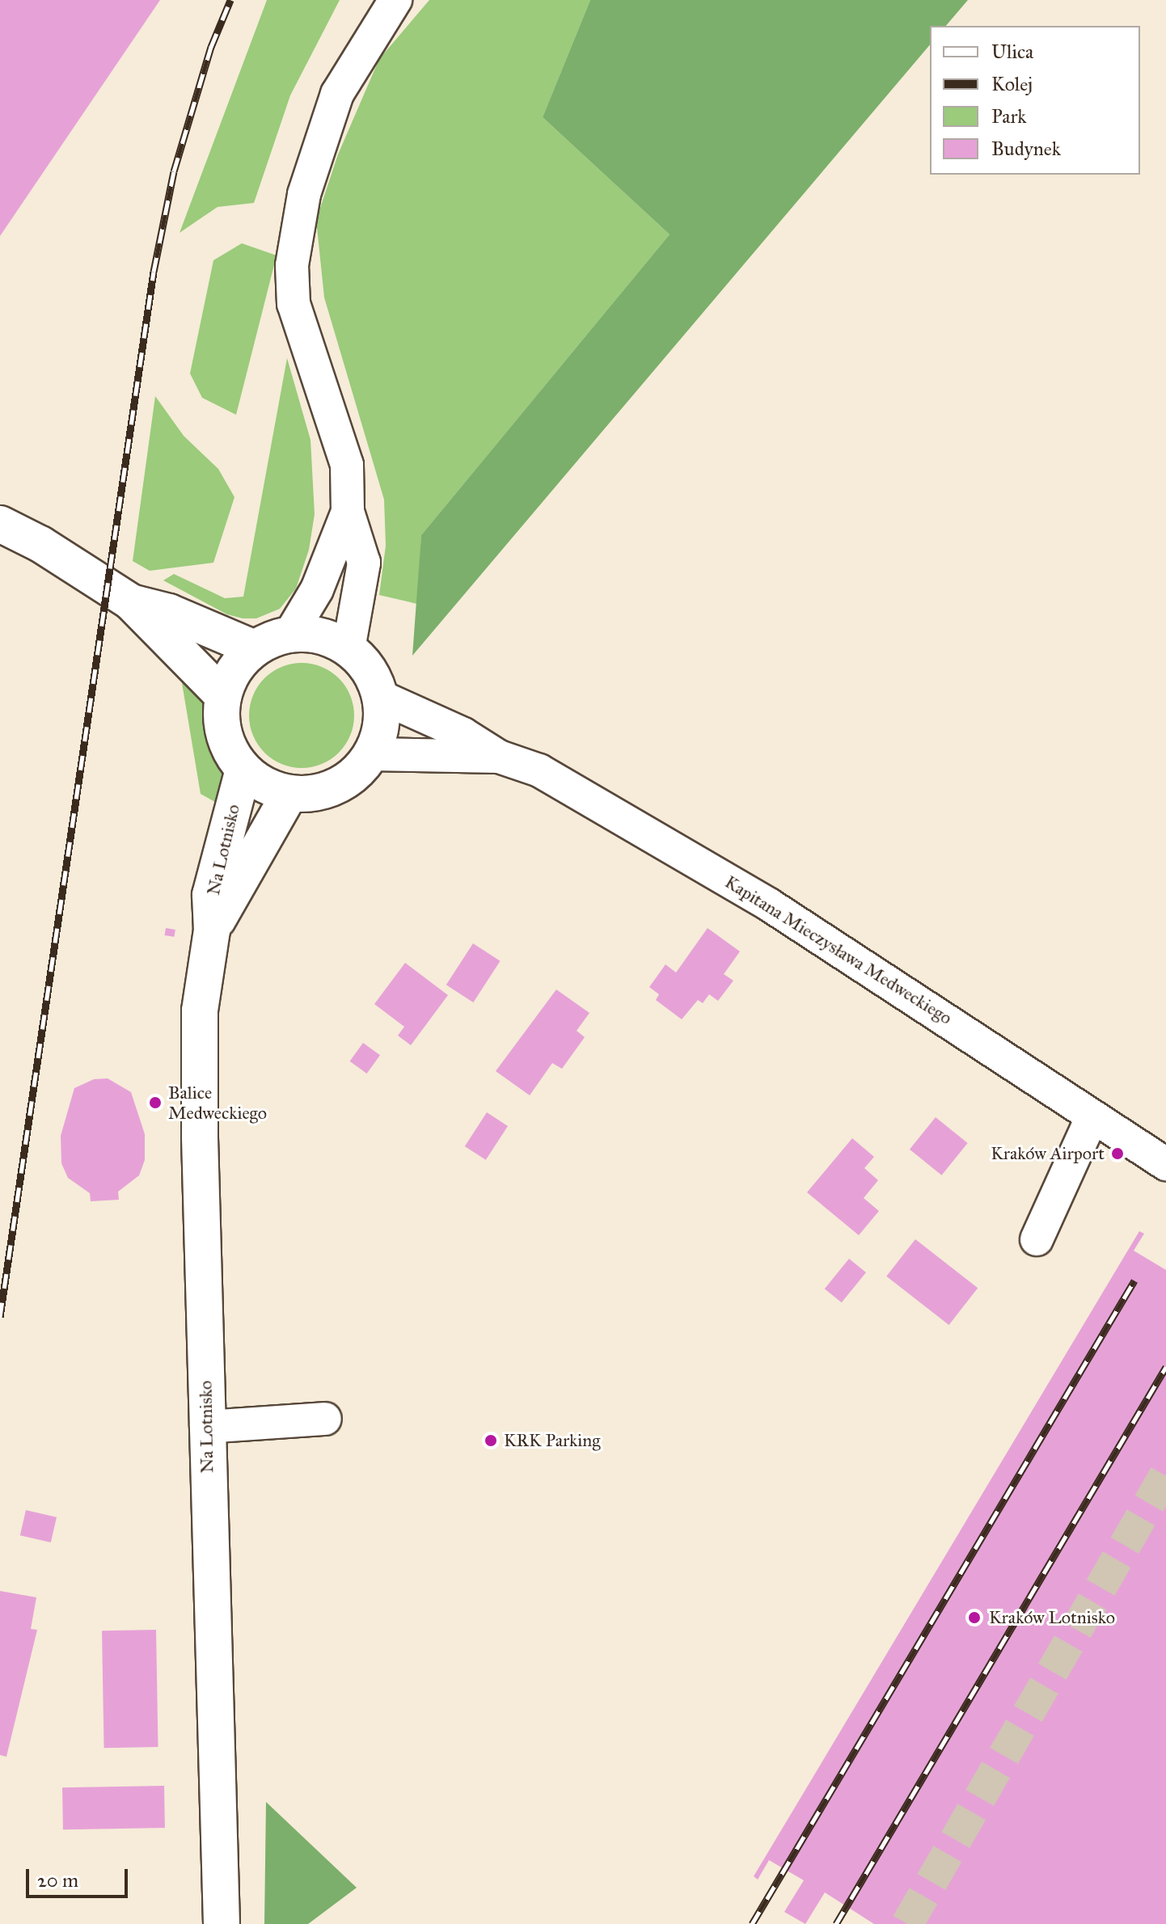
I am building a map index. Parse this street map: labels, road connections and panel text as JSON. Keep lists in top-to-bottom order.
{
  "streets": {
    "main road": ["Na Lotnisko"],
    "street": ["Kapitana Mieczysława Medweckiego"]
  },
  "crossings": [
    ["Na Lotnisko", "Kapitana Mieczysława Medweckiego"]
  ],
  "places": [
    "Balice Medweckiego",
    "Kraków Airport",
    "KRK Parking",
    "Kraków Lotnisko"
  ],
  "legend": [
    "Ulica",
    "Kolej",
    "Park",
    "Budynek"
  ],
  "scale_bar": "20 m"
}
